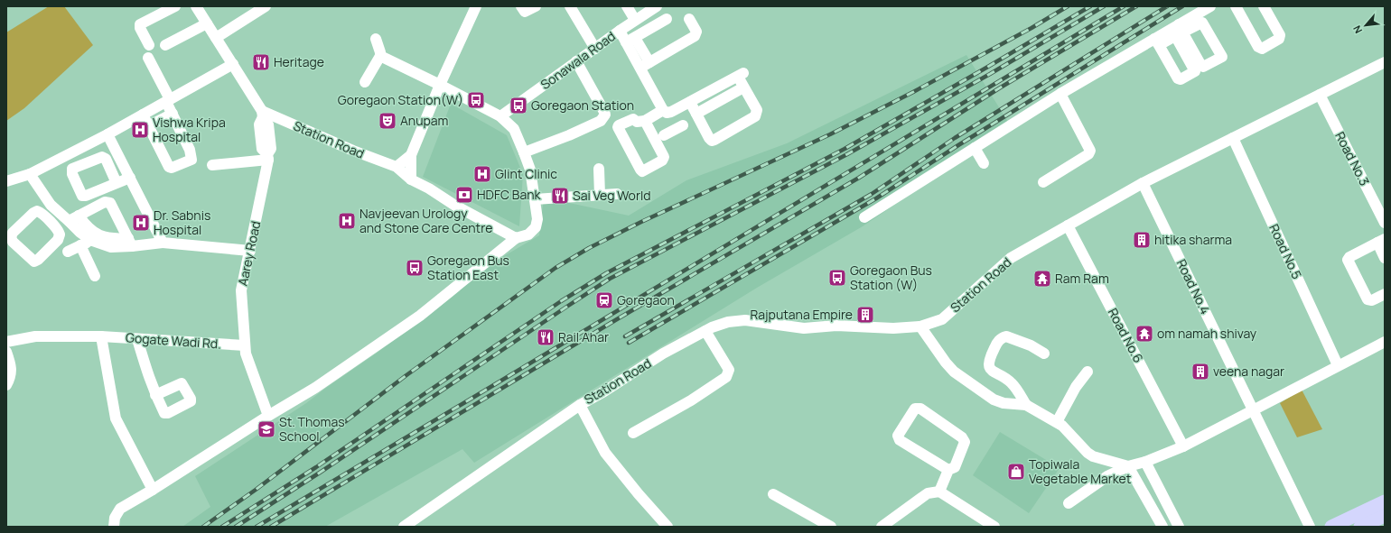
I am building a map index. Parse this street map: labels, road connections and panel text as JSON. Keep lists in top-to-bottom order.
{
  "streets": {
    "street": [
      "Sonawala Road",
      "Station Road",
      "Road No.3",
      "Road No.5",
      "Aarey Road",
      "Road No.4",
      "Road No.6",
      "Gogate Wadi Rd."
    ]
  },
  "crossings": [
    ["Station Road", "Road No.3"],
    ["Station Road", "Road No.5"],
    ["Station Road", "Road No.4"],
    ["Station Road", "Road No.6"],
    ["Aarey Road", "Gogate Wadi Rd."]
  ],
  "places": {
    "restaurant": ["Heritage", "Sai Veg World", "Rail Ahar"],
    "bus stop": [
      "Goregaon Station(W)",
      "Goregaon Station",
      "Goregaon Bus Station East",
      "Goregaon Bus Station (W)"
    ],
    "theatre": ["Anupam"],
    "hospital": [
      "Vishwa Kripa Hospital",
      "Glint Clinic",
      "Navjeevan Urology and Stone Care Centre",
      "Dr. Sabnis Hospital"
    ],
    "bank": ["HDFC Bank"],
    "building": ["hitika sharma", "Rajputana Empire", "veena nagar"],
    "temple": ["Ram Ram", "om namah shivay"],
    "station": ["Goregaon"],
    "school or university": ["St. Thomas School"],
    "shop": ["Topiwala Vegetable Market"]
  },
  "north": "bottom left"
}
